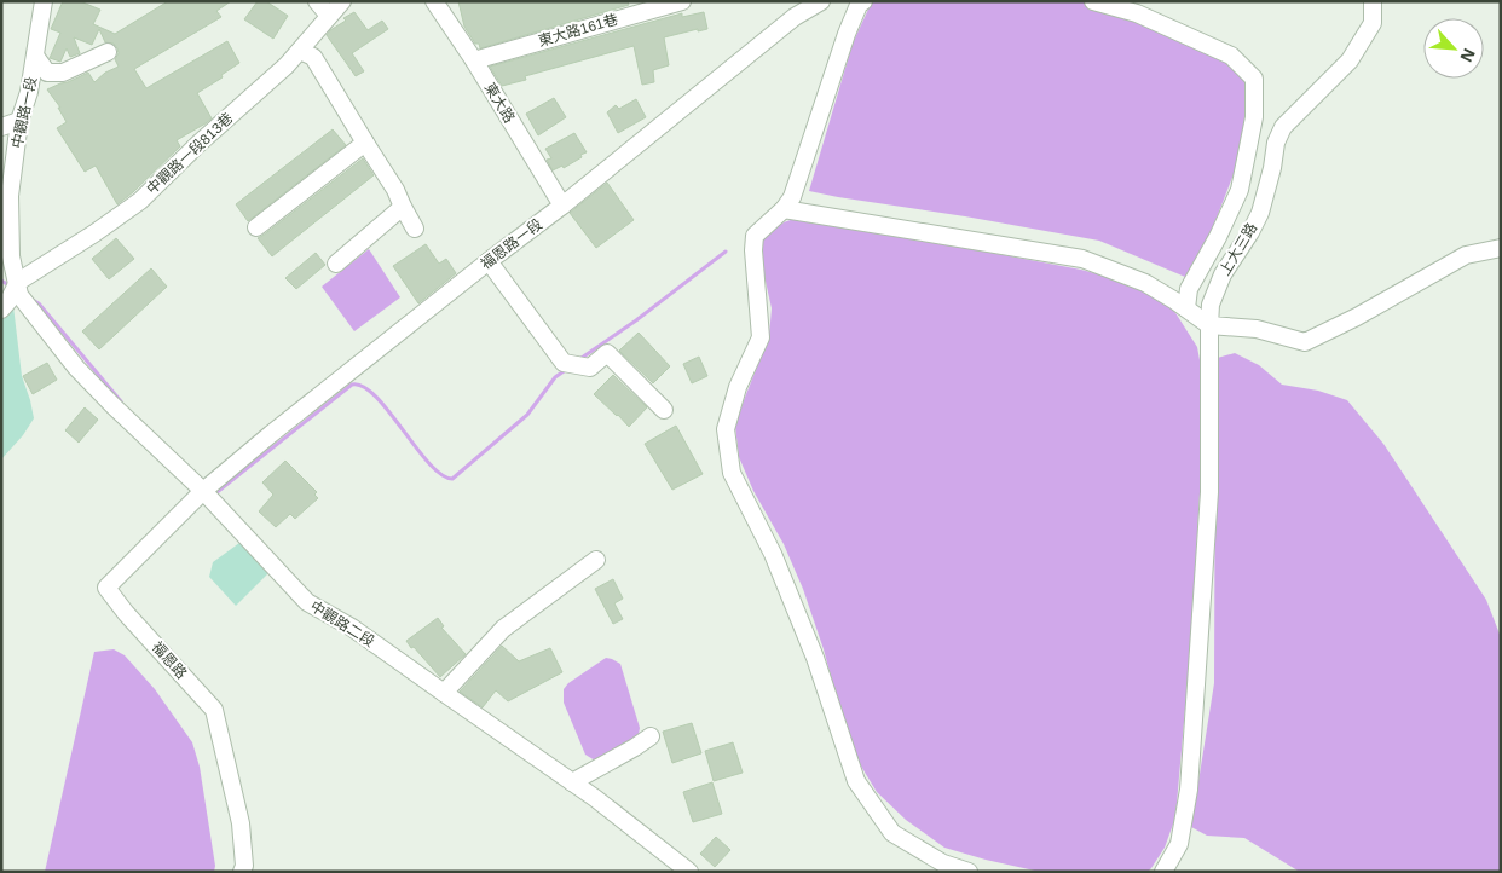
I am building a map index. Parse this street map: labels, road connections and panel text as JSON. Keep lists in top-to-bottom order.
{
  "streets": {
    "street": [
      "東大路161巷",
      "東大路",
      "中觀路一段",
      "中觀路一段813巷",
      "福恩路一段",
      "上大三路",
      "中觀路二段",
      "福恩路"
    ]
  },
  "crossings": [
    ["東大路161巷", "東大路"],
    ["東大路", "福恩路一段"],
    ["中觀路一段", "中觀路一段813巷"],
    ["中觀路一段", "中觀路二段"],
    ["中觀路一段813巷", "中觀路二段"],
    ["福恩路一段", "中觀路二段"],
    ["福恩路一段", "福恩路"],
    ["中觀路二段", "福恩路"]
  ],
  "north": "bottom right"
}
